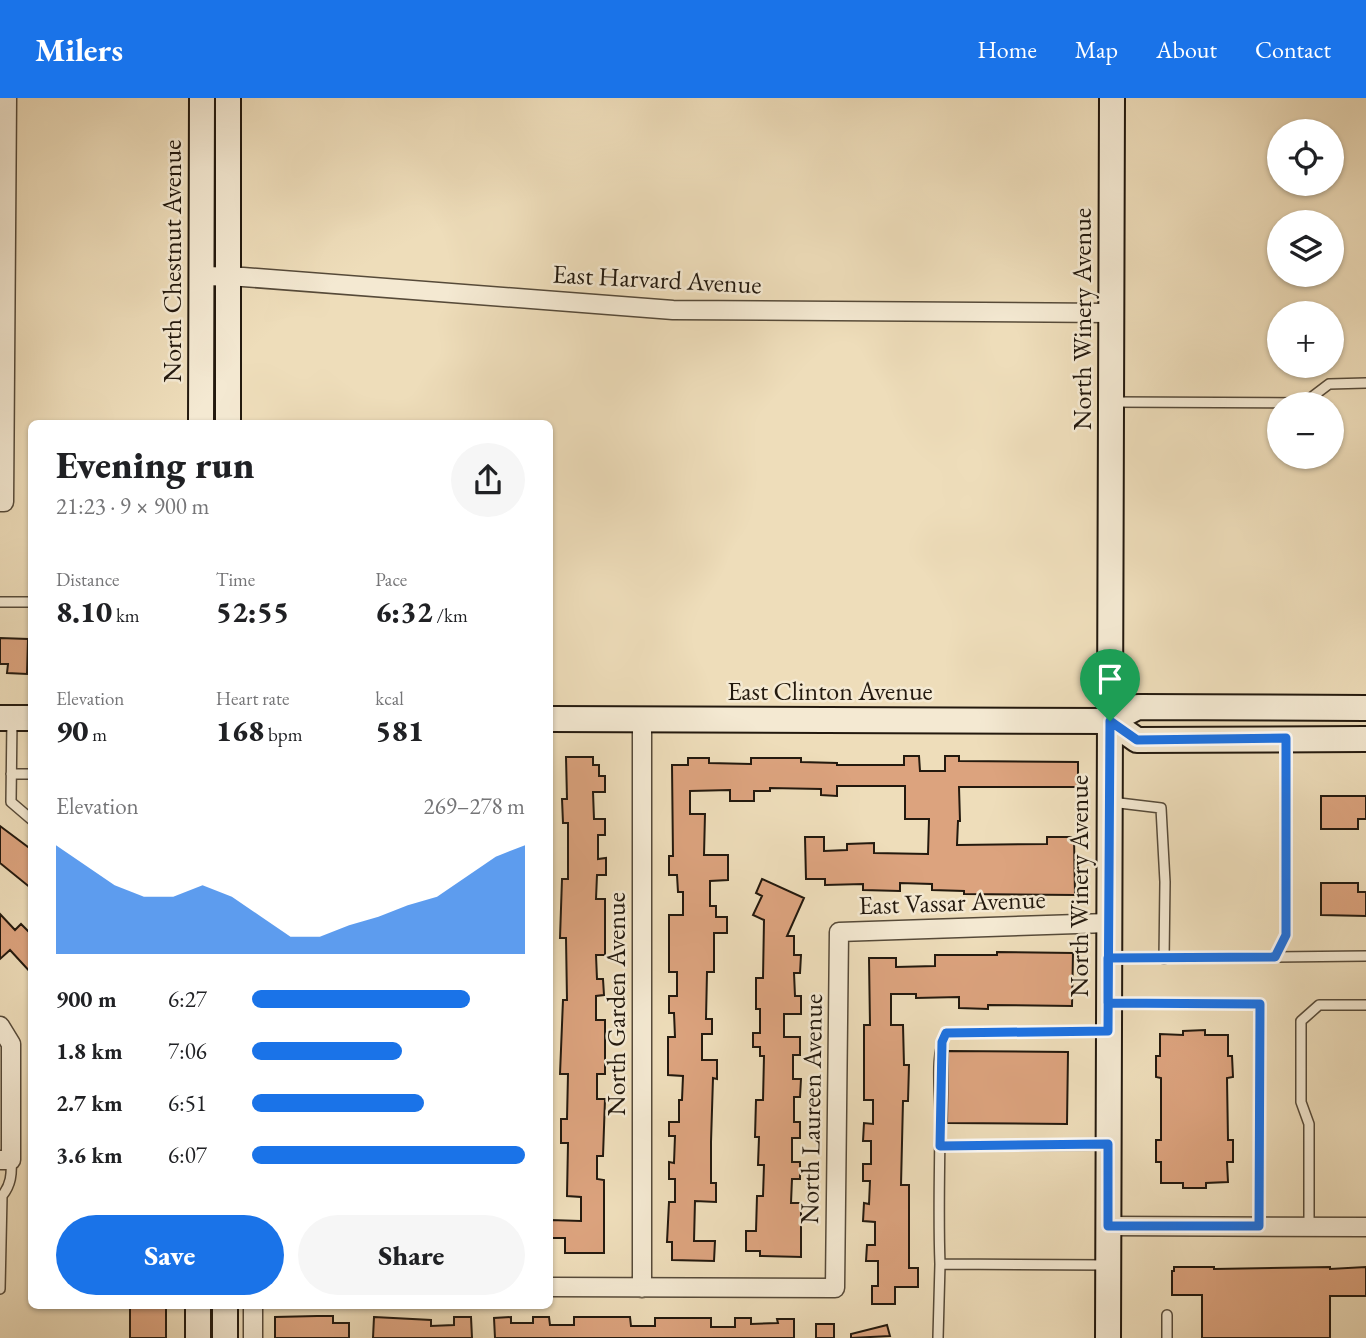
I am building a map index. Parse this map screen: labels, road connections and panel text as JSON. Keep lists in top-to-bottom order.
{
  "streets": {
    "main road": ["North Chestnut Avenue", "North Winery Avenue", "East Clinton Avenue"],
    "street": [
      "East Harvard Avenue",
      "East Vassar Avenue",
      "North Garden Avenue",
      "North Laureen Avenue"
    ]
  },
  "crossings": [
    ["North Chestnut Avenue", "East Harvard Avenue"],
    ["East Harvard Avenue", "North Winery Avenue"],
    ["North Winery Avenue", "East Clinton Avenue"],
    ["North Winery Avenue", "East Vassar Avenue"],
    ["East Clinton Avenue", "North Garden Avenue"],
    ["East Vassar Avenue", "North Laureen Avenue"],
    ["North Garden Avenue", "North Laureen Avenue"]
  ],
  "page": {
    "header": "Milers",
    "nav": [
      "Home",
      "Map",
      "About",
      "Contact"
    ],
    "map_buttons": ["+", "−"],
    "heading": ["Evening run", "21:23 · 9 × 900 m"],
    "stats": [
      ["Distance", "8.10 km"],
      ["Time", "52:55"],
      ["Pace", "6:32 /km"],
      ["Elevation", "90 m"],
      ["Heart rate", "168 bpm"],
      ["kcal", "581"]
    ],
    "chart": ["Elevation", "269–278 m"],
    "list": [
      {
        "name": "900 m",
        "note": "6:27"
      },
      {
        "name": "1.8 km",
        "note": "7:06"
      },
      {
        "name": "2.7 km",
        "note": "6:51"
      },
      {
        "name": "3.6 km",
        "note": "6:07"
      }
    ],
    "buttons": ["Save", "Share"]
  }
}
